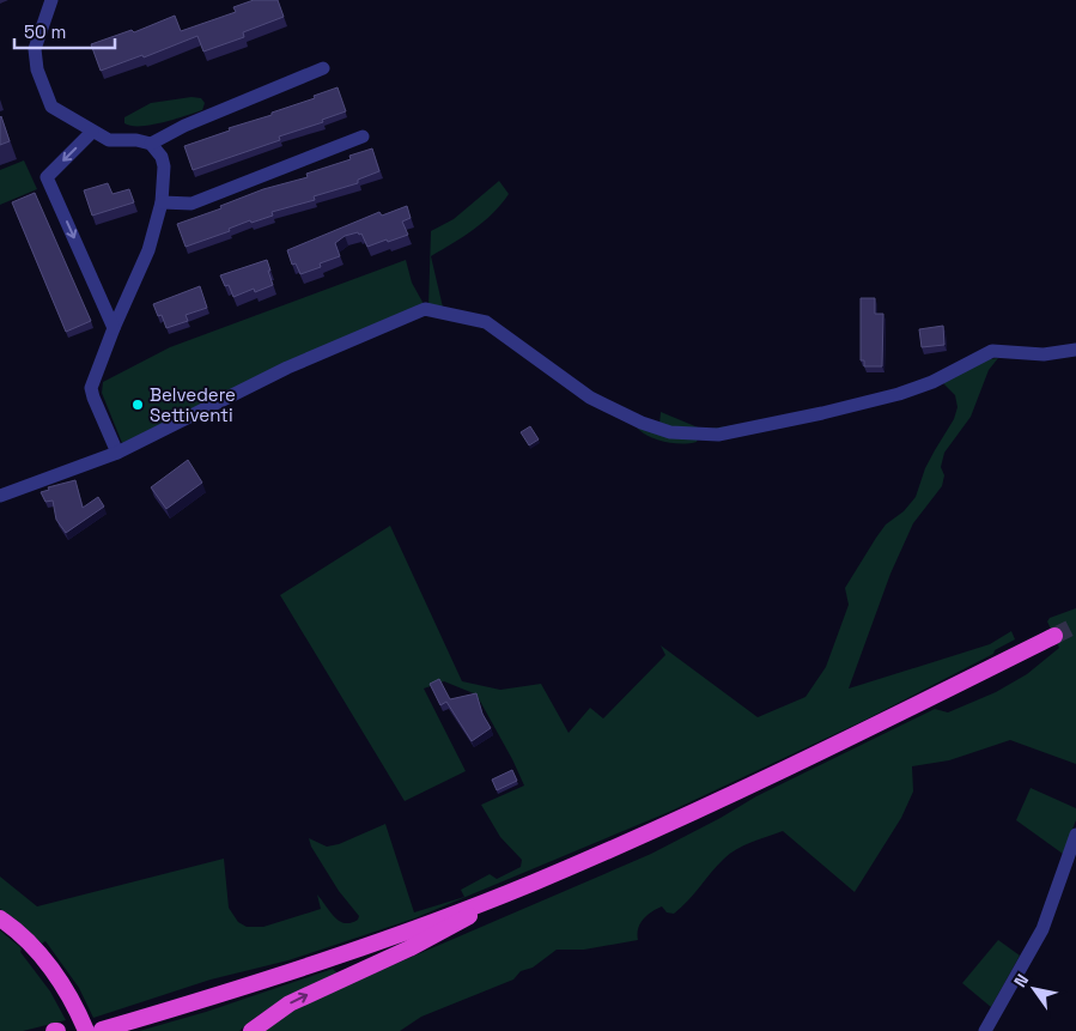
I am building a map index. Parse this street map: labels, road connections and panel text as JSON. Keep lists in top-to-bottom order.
{
  "places": ["Belvedere Settiventi"],
  "scale_bar": "50 m",
  "north": "top left"
}
